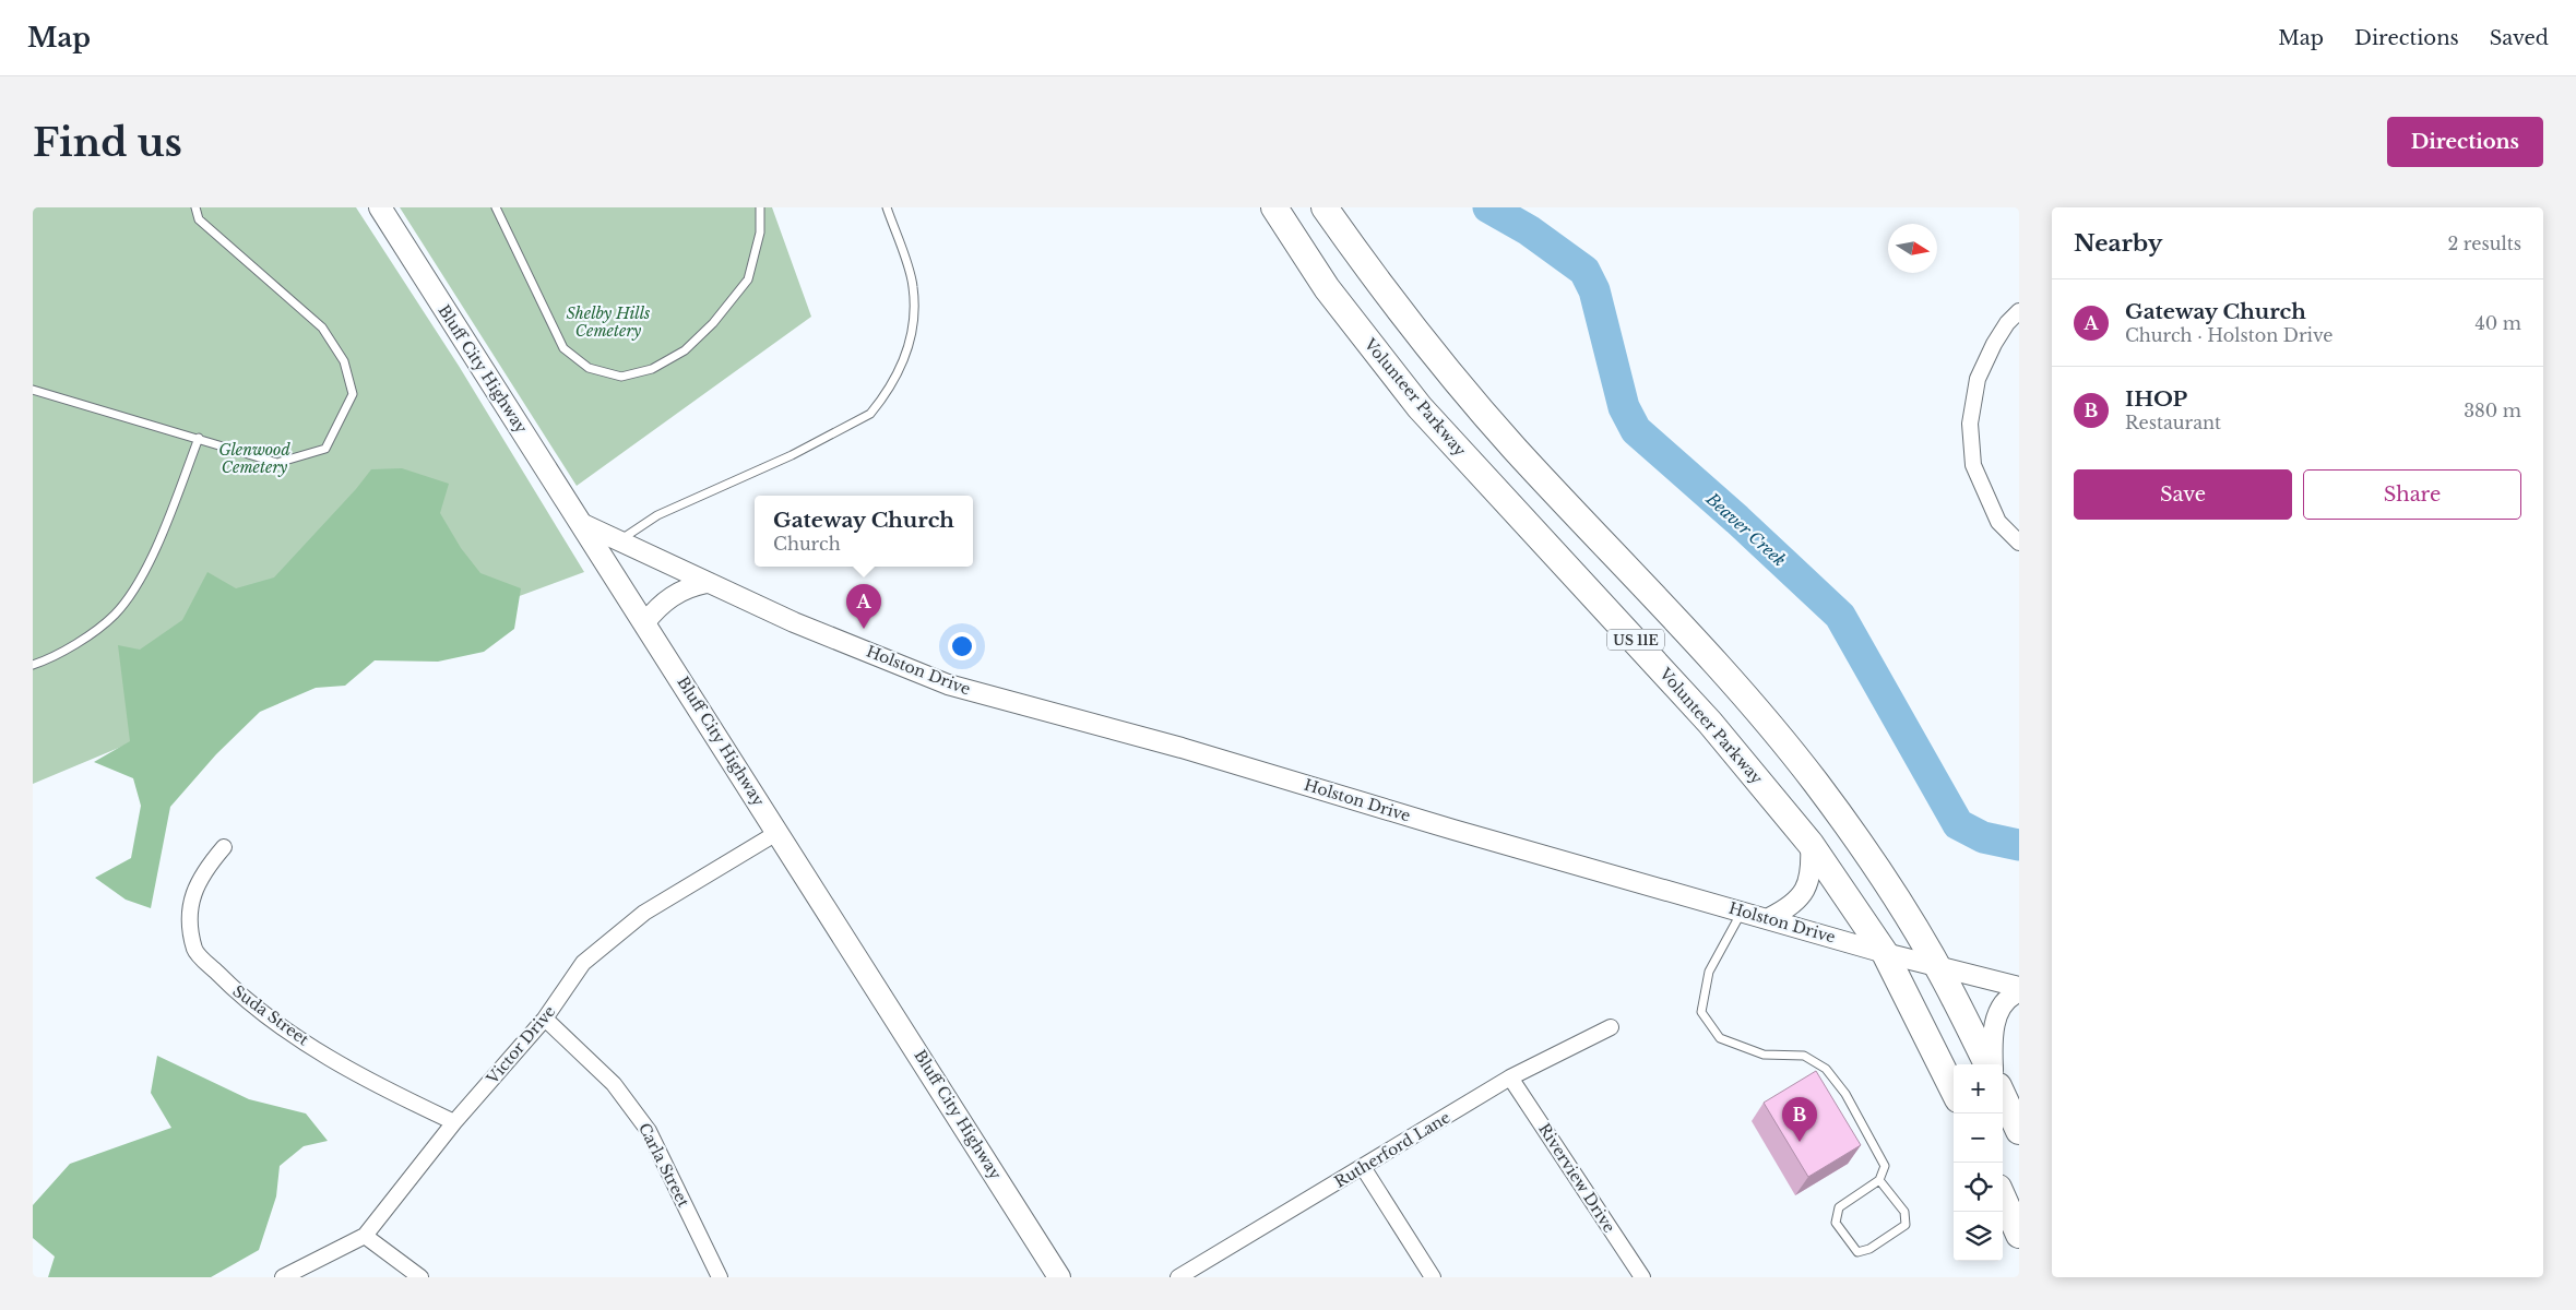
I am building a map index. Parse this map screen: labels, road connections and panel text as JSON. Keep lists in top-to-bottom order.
{
  "streets": {
    "highway": ["Volunteer Parkway", "US 11E"],
    "main road": ["Bluff City Highway"],
    "street": [
      "Holston Drive",
      "Suda Street",
      "Victor Drive",
      "Rutherford Lane",
      "Carla Street",
      "Riverview Drive"
    ]
  },
  "crossings": [
    ["Bluff City Highway", "Holston Drive"],
    ["Bluff City Highway", "Victor Drive"],
    ["Volunteer Parkway", "Holston Drive"],
    ["US 11E", "Holston Drive"],
    ["Suda Street", "Victor Drive"],
    ["Victor Drive", "Carla Street"],
    ["Rutherford Lane", "Riverview Drive"]
  ],
  "water": ["Beaver Creek"],
  "parks": ["Shelby Hills Cemetery", "Glenwood Cemetery"],
  "north": "right",
  "page": {
    "header": "Map",
    "nav": ["Map", "Directions", "Saved"],
    "buttons": [
      "Directions",
      ["Save", "Share"]
    ],
    "title": "Find us",
    "heading": ["Nearby", "2 results"],
    "list": [
      {
        "mark": "A",
        "name": "Gateway Church",
        "note": "Church · Holston Drive",
        "value": "40 m"
      },
      {
        "mark": "B",
        "name": "IHOP",
        "note": "Restaurant",
        "value": "380 m"
      }
    ],
    "popup": ["Gateway Church", "Church"],
    "pins": ["A", "B"],
    "map_buttons": ["+", "−"]
  }
}
